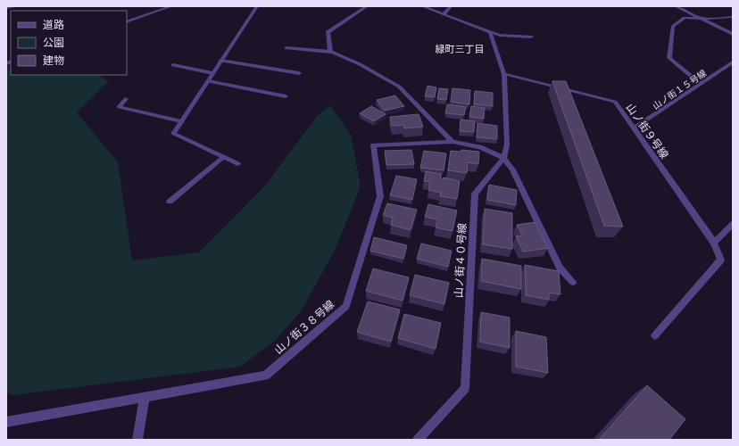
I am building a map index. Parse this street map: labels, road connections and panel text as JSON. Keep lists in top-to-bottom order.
{
  "streets": {
    "street": [
      "山ノ街１５号線",
      "山ノ街９号線",
      "山ノ街４０号線",
      "山ノ街３８号線"
    ]
  },
  "crossings": [
    ["山ノ街１５号線", "山ノ街９号線"],
    ["山ノ街９号線", "山ノ街４０号線"],
    ["山ノ街４０号線", "山ノ街３８号線"]
  ],
  "districts": ["緑町三丁目"],
  "legend": ["道路", "公園", "建物"]
}
